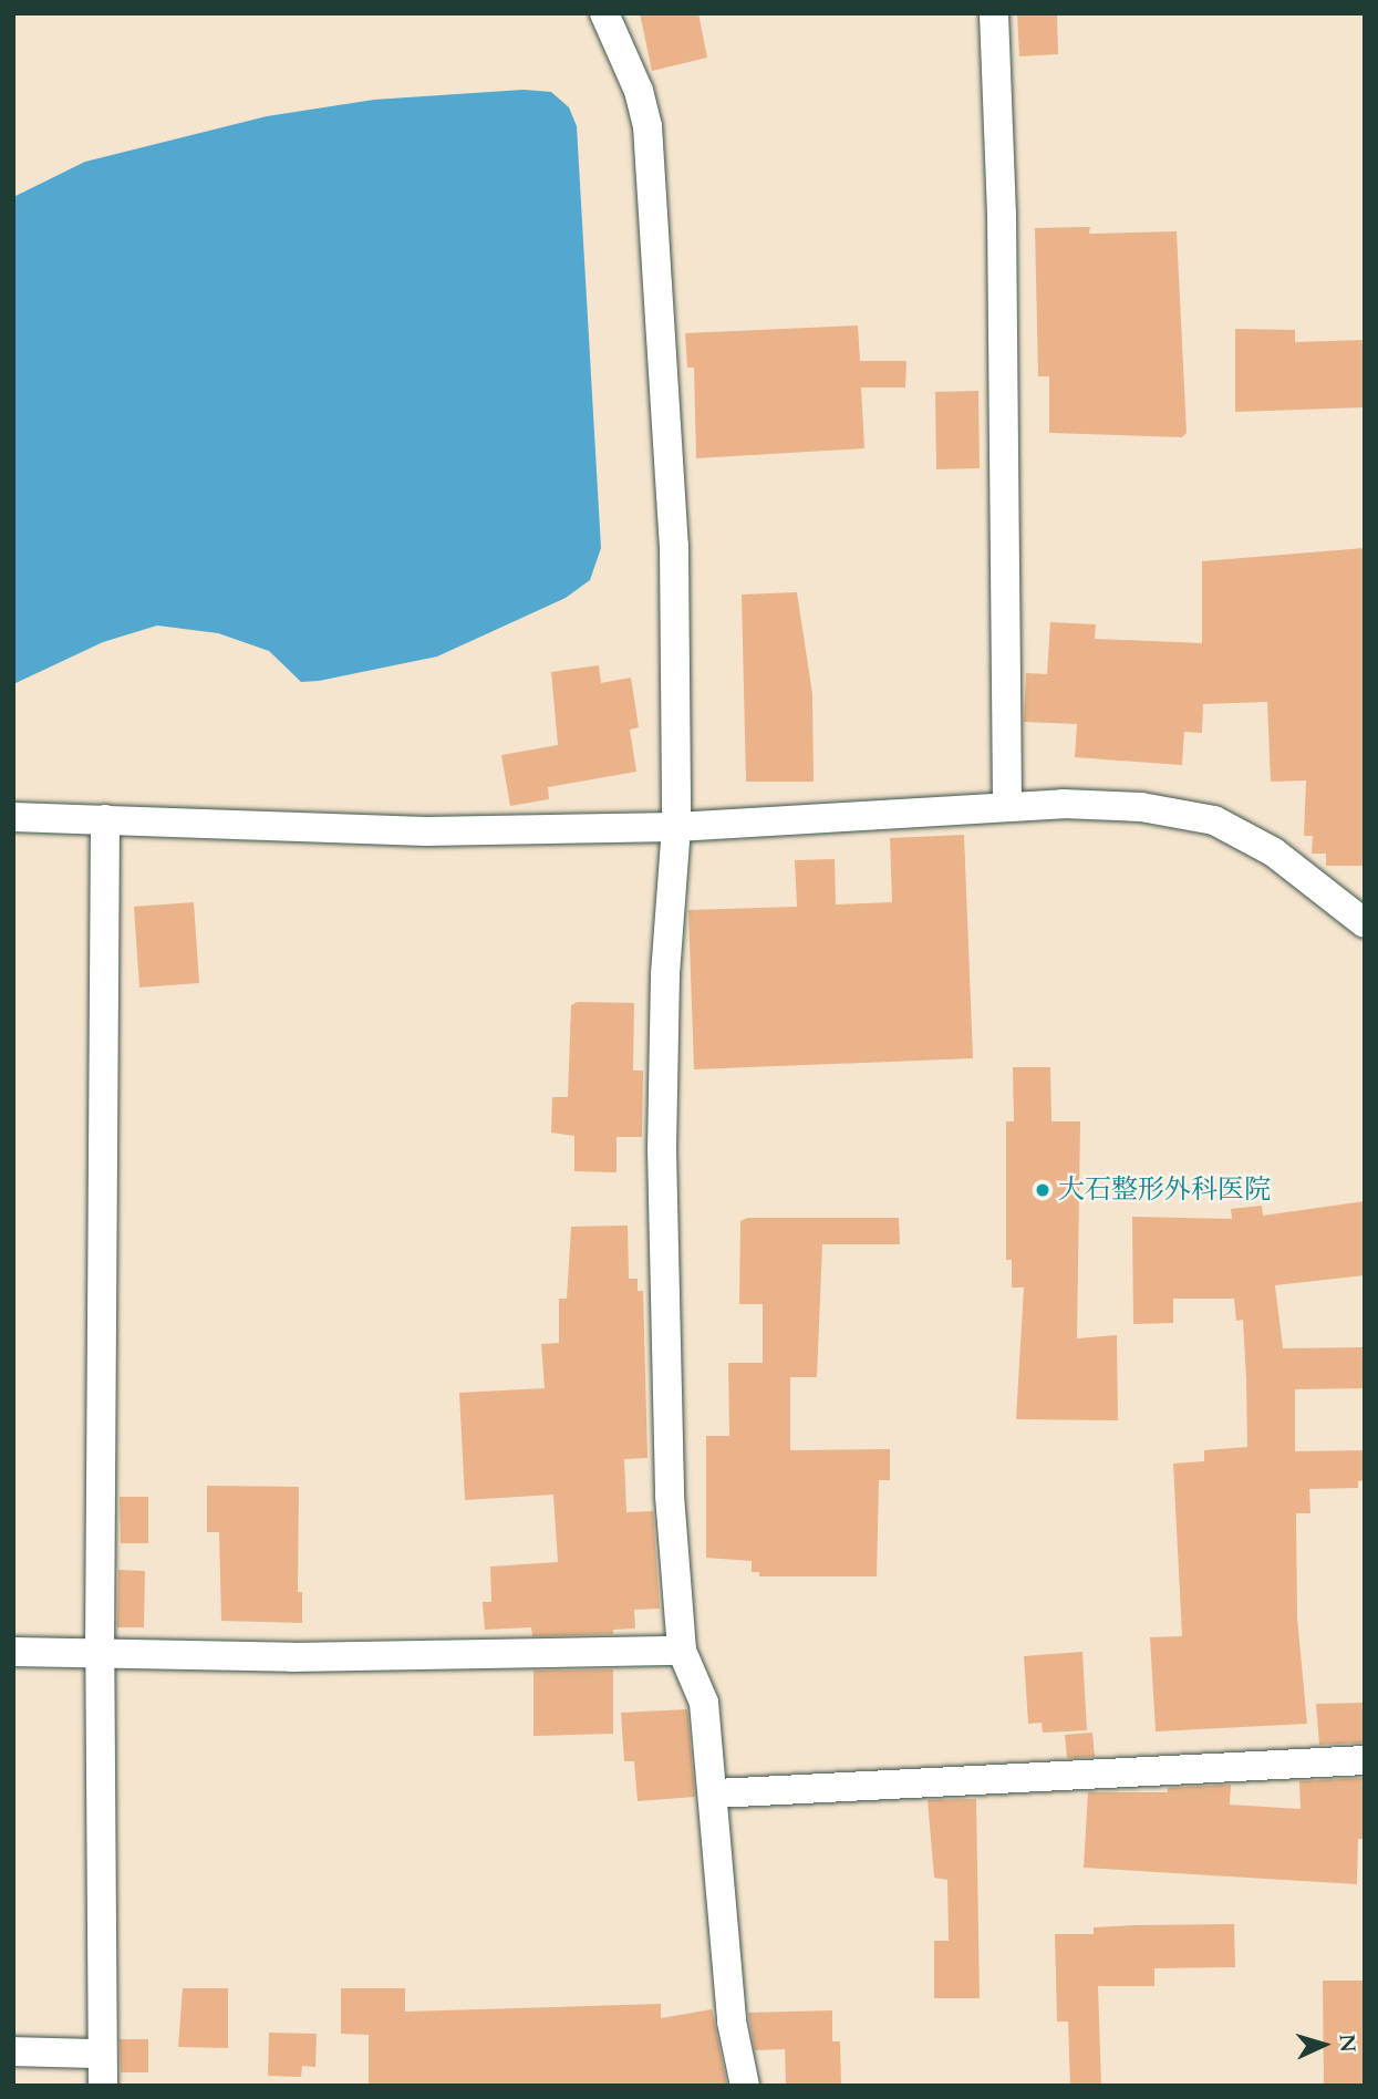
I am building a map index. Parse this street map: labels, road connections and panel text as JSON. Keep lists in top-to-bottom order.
{
  "places": ["大石整形外科医院"],
  "north": "right"
}
